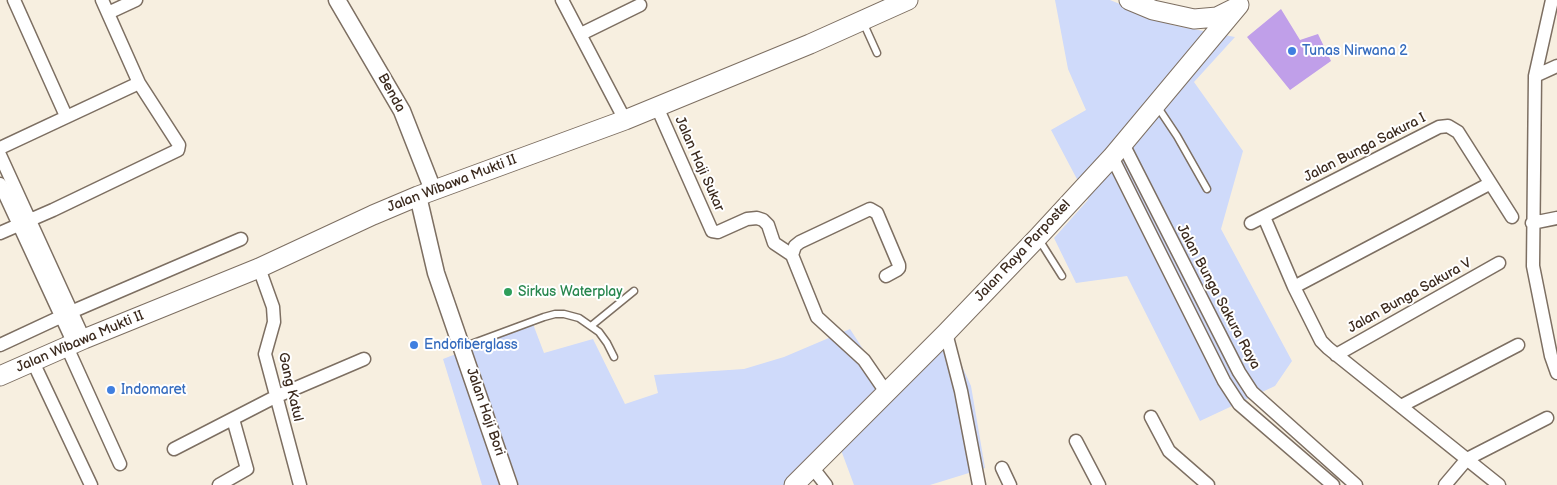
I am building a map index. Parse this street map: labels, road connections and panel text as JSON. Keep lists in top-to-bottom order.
{
  "streets": {
    "main road": ["Jalan Wibawa Mukti II", "Jalan Raya Parpostel"],
    "street": [
      "Benda",
      "Jalan Bunga Sakura I",
      "Jalan Haji Sukar",
      "Jalan Bunga Sakura V",
      "Jalan Bunga Sakura Raya",
      "Gang Katul",
      "Jalan Haji Bori"
    ]
  },
  "crossings": [
    ["Benda", "Jalan Wibawa Mukti II"],
    ["Benda", "Jalan Haji Bori"],
    ["Jalan Haji Sukar", "Jalan Wibawa Mukti II"],
    ["Jalan Wibawa Mukti II", "Gang Katul"],
    ["Jalan Wibawa Mukti II", "Jalan Haji Bori"],
    ["Jalan Raya Parpostel", "Jalan Bunga Sakura Raya"]
  ],
  "places": [
    "Tunas Nirwana 2",
    "Sirkus Waterplay",
    "Endofiberglass",
    "Indomaret"
  ]
}
